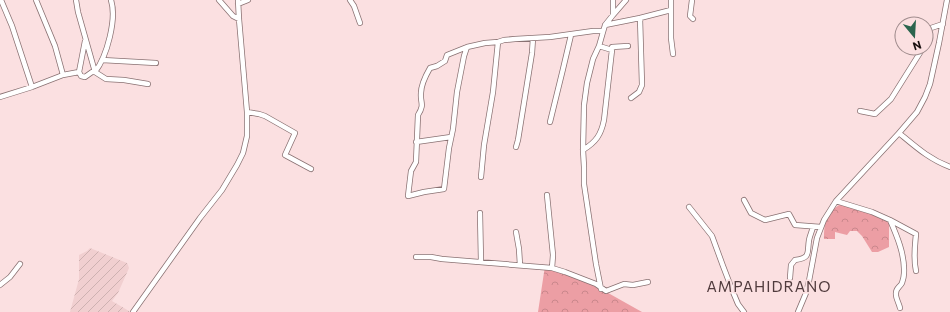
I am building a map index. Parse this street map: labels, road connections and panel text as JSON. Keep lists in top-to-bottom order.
{
  "districts": ["AMPAHIDRANO"],
  "north": "bottom"
}
